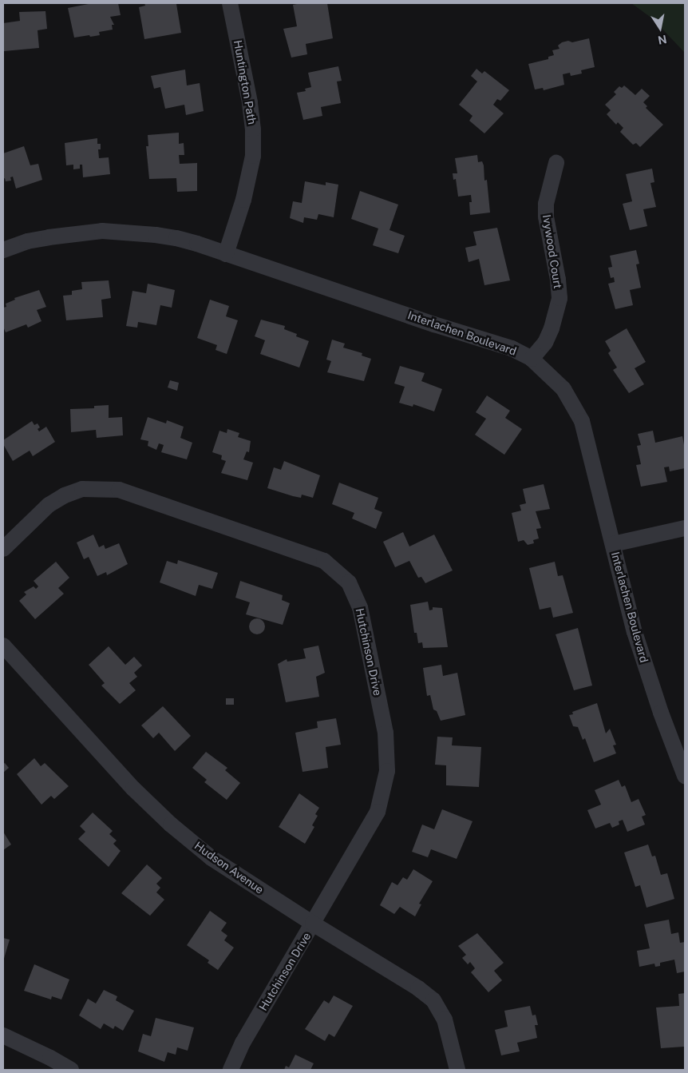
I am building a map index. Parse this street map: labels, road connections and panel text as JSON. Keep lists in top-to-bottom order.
{
  "streets": {
    "street": [
      "Huntington Path",
      "Ivywood Court",
      "Interlachen Boulevard",
      "Hutchinson Drive",
      "Hudson Avenue"
    ]
  },
  "crossings": [
    ["Huntington Path", "Interlachen Boulevard"],
    ["Ivywood Court", "Interlachen Boulevard"],
    ["Hutchinson Drive", "Hudson Avenue"]
  ],
  "north": "bottom"
}
